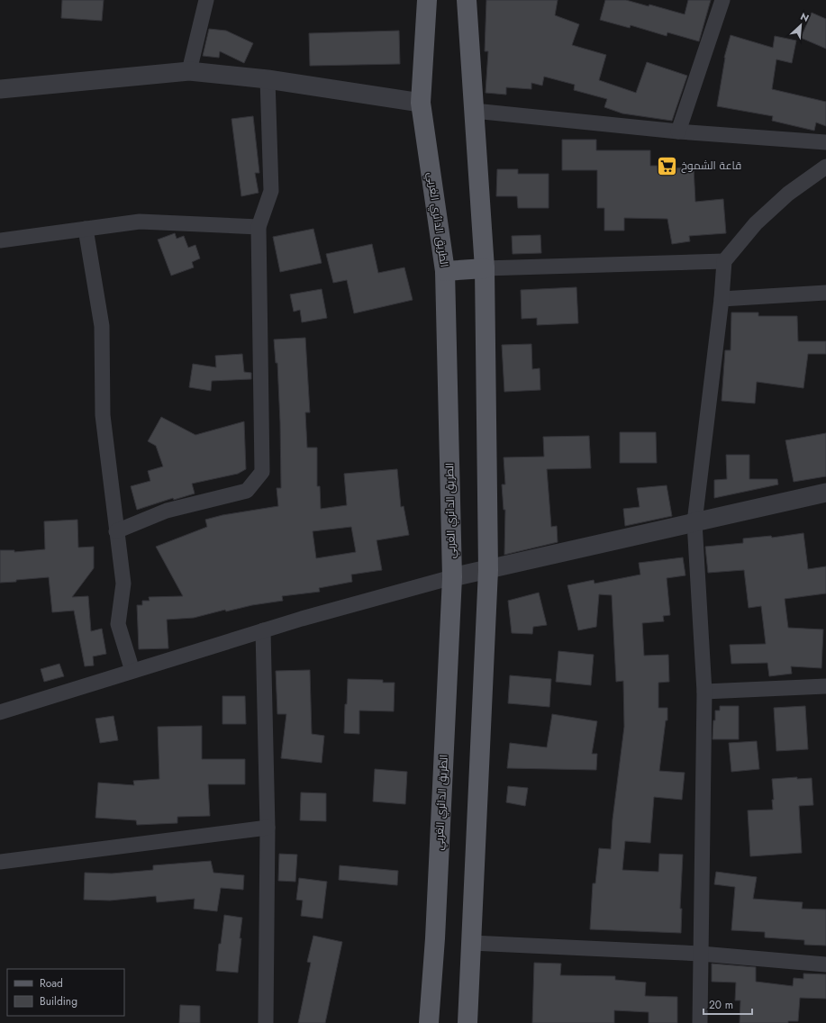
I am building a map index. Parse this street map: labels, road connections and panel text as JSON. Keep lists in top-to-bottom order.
{
  "streets": {
    "main road": ["الطريق الدائري الغربي"]
  },
  "places": {
    "supermarket": ["قاعة الشموخ"]
  },
  "legend": ["Road", "Building"],
  "scale_bar": "20 m",
  "north": "top right"
}
